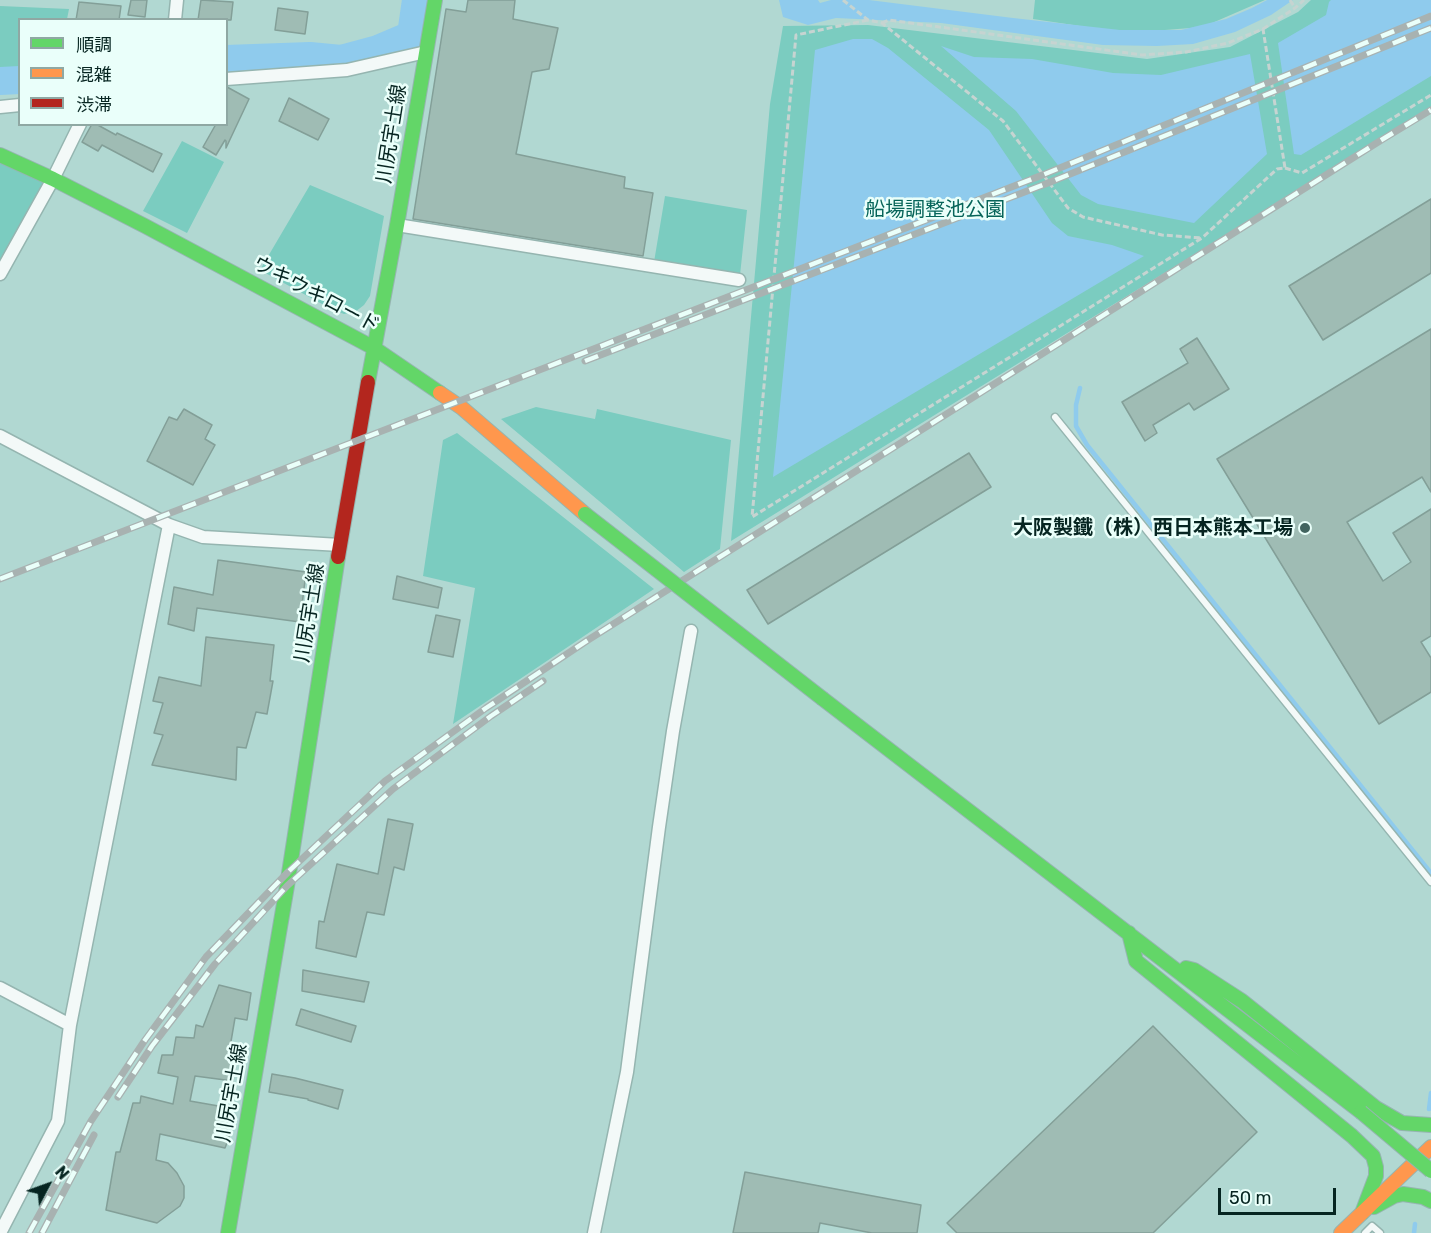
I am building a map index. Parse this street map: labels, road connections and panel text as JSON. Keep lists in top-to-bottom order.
{
  "streets": {
    "street": ["川尻宇土線", "ウキウキロード"]
  },
  "crossings": [
    ["川尻宇土線", "ウキウキロード"]
  ],
  "parks": ["船場調整池公園"],
  "places": ["大阪製鐵（株）西日本熊本工場"],
  "legend": ["順調", "混雑", "渋滞"],
  "scale_bar": "50 m",
  "north": "top right"
}
